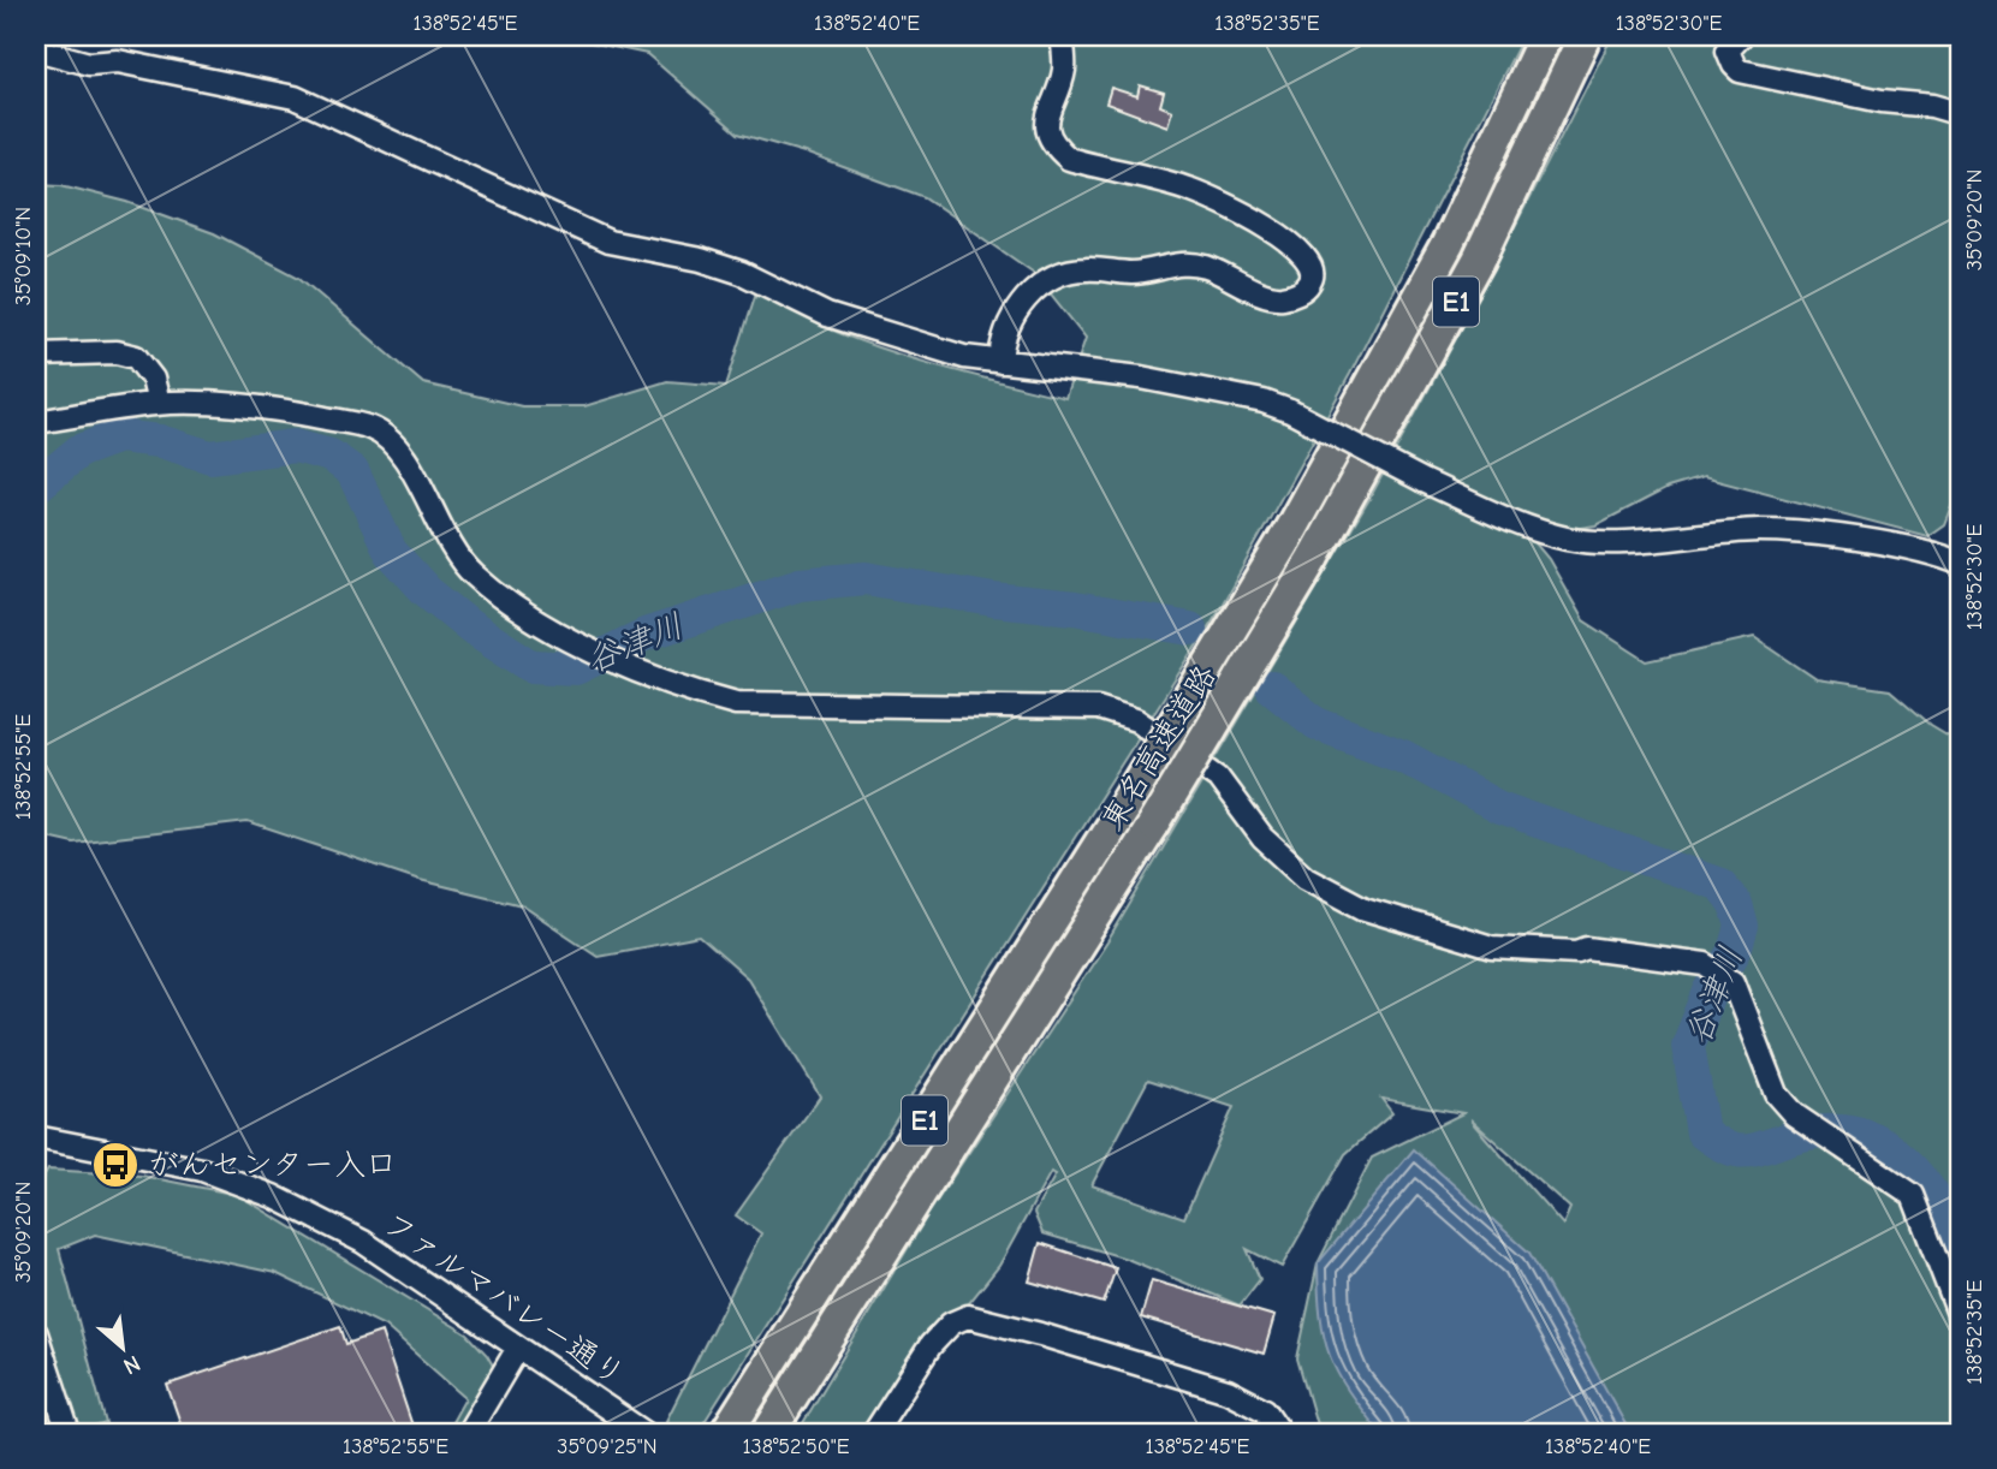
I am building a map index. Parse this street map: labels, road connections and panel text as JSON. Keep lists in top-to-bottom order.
{
  "streets": {
    "highway": ["E1", "東名高速道路"],
    "street": ["ファルマバレー通り"]
  },
  "water": ["谷津川"],
  "places": {
    "bus stop": ["がんセンター入口"]
  },
  "north": "bottom right",
  "coordinates": [
    "138°52'45\"E",
    "138°52'40\"E",
    "138°52'35\"E",
    "138°52'30\"E",
    "35°09'20\"N",
    "35°09'10\"N",
    "138°52'55\"E",
    "35°09'25\"N",
    "138°52'50\"E"
  ]
}
